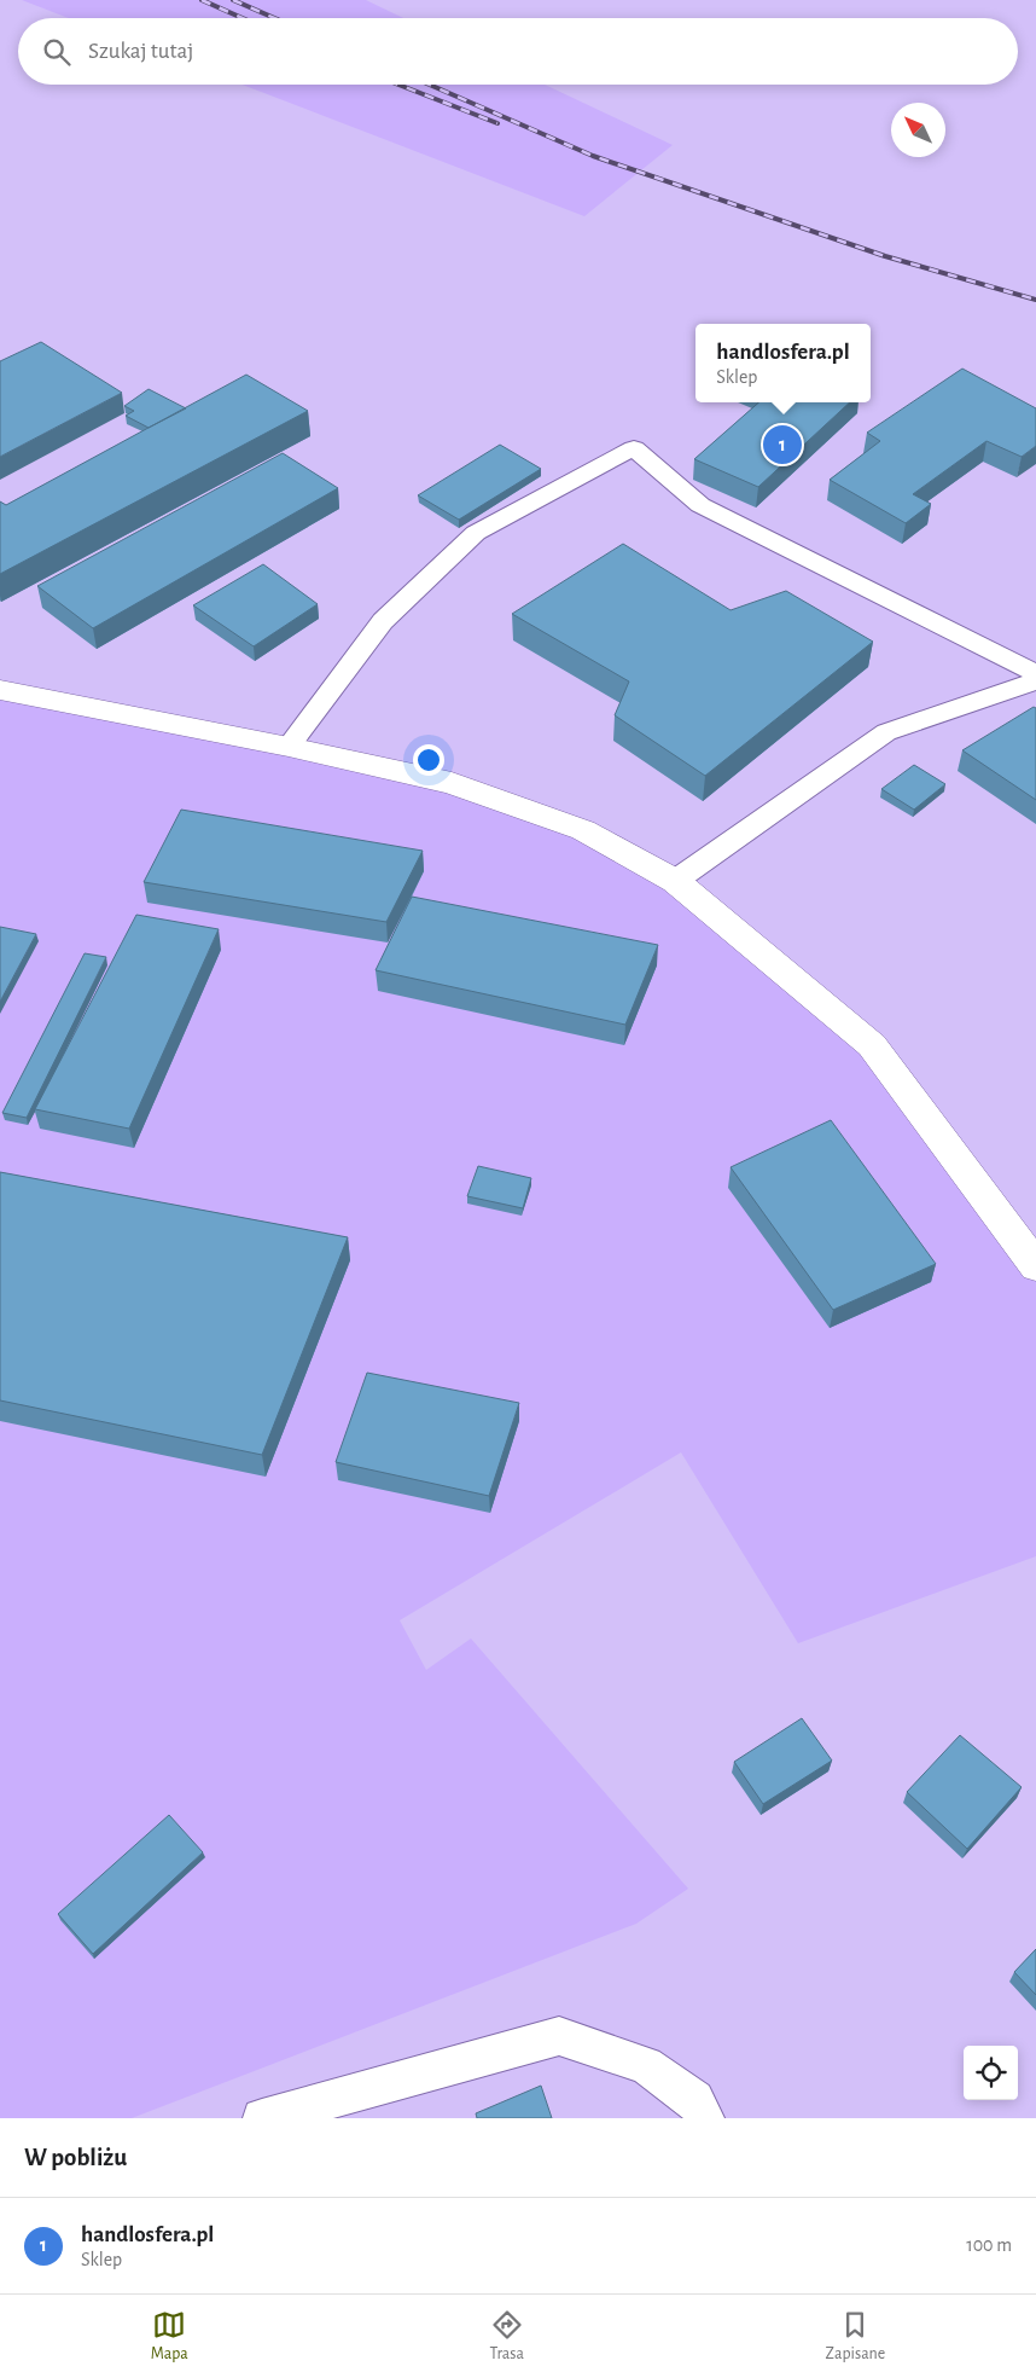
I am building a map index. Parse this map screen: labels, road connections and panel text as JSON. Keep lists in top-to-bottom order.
{
  "north": "top left",
  "page": {
    "search": "Szukaj tutaj",
    "popup": ["handlosfera.pl", "Sklep"],
    "pins": "1",
    "heading": "W pobliżu",
    "list": [
      {
        "mark": "1",
        "name": "handlosfera.pl",
        "note": "Sklep",
        "value": "100 m"
      }
    ],
    "nav": ["Mapa", "Trasa", "Zapisane"]
  }
}
